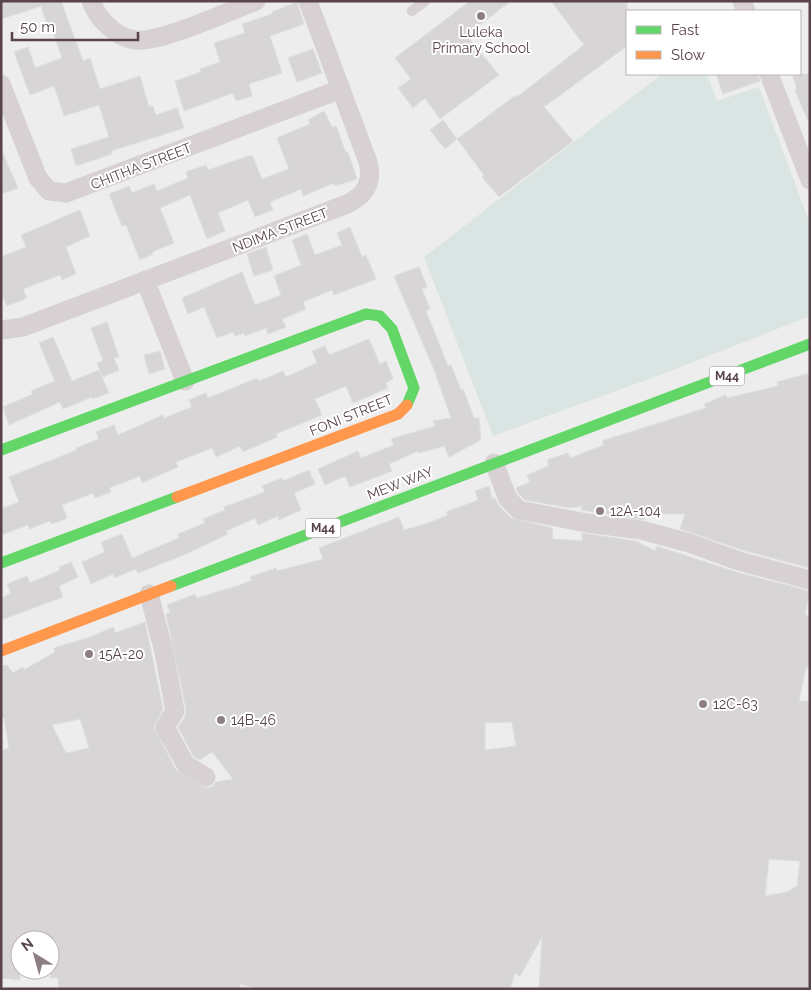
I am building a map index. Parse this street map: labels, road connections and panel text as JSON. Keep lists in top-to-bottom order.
{
  "streets": {
    "street": [
      "CHITHA STREET",
      "NDIMA STREET",
      "M44",
      "FONI STREET",
      "MEW WAY"
    ]
  },
  "crossings": [
    ["CHITHA STREET", "NDIMA STREET"]
  ],
  "places": [
    "Luleka Primary School",
    "12A-104",
    "15A-20",
    "12C-63",
    "14B-46"
  ],
  "legend": ["Fast", "Slow"],
  "scale_bar": "50 m",
  "north": "top left"
}
